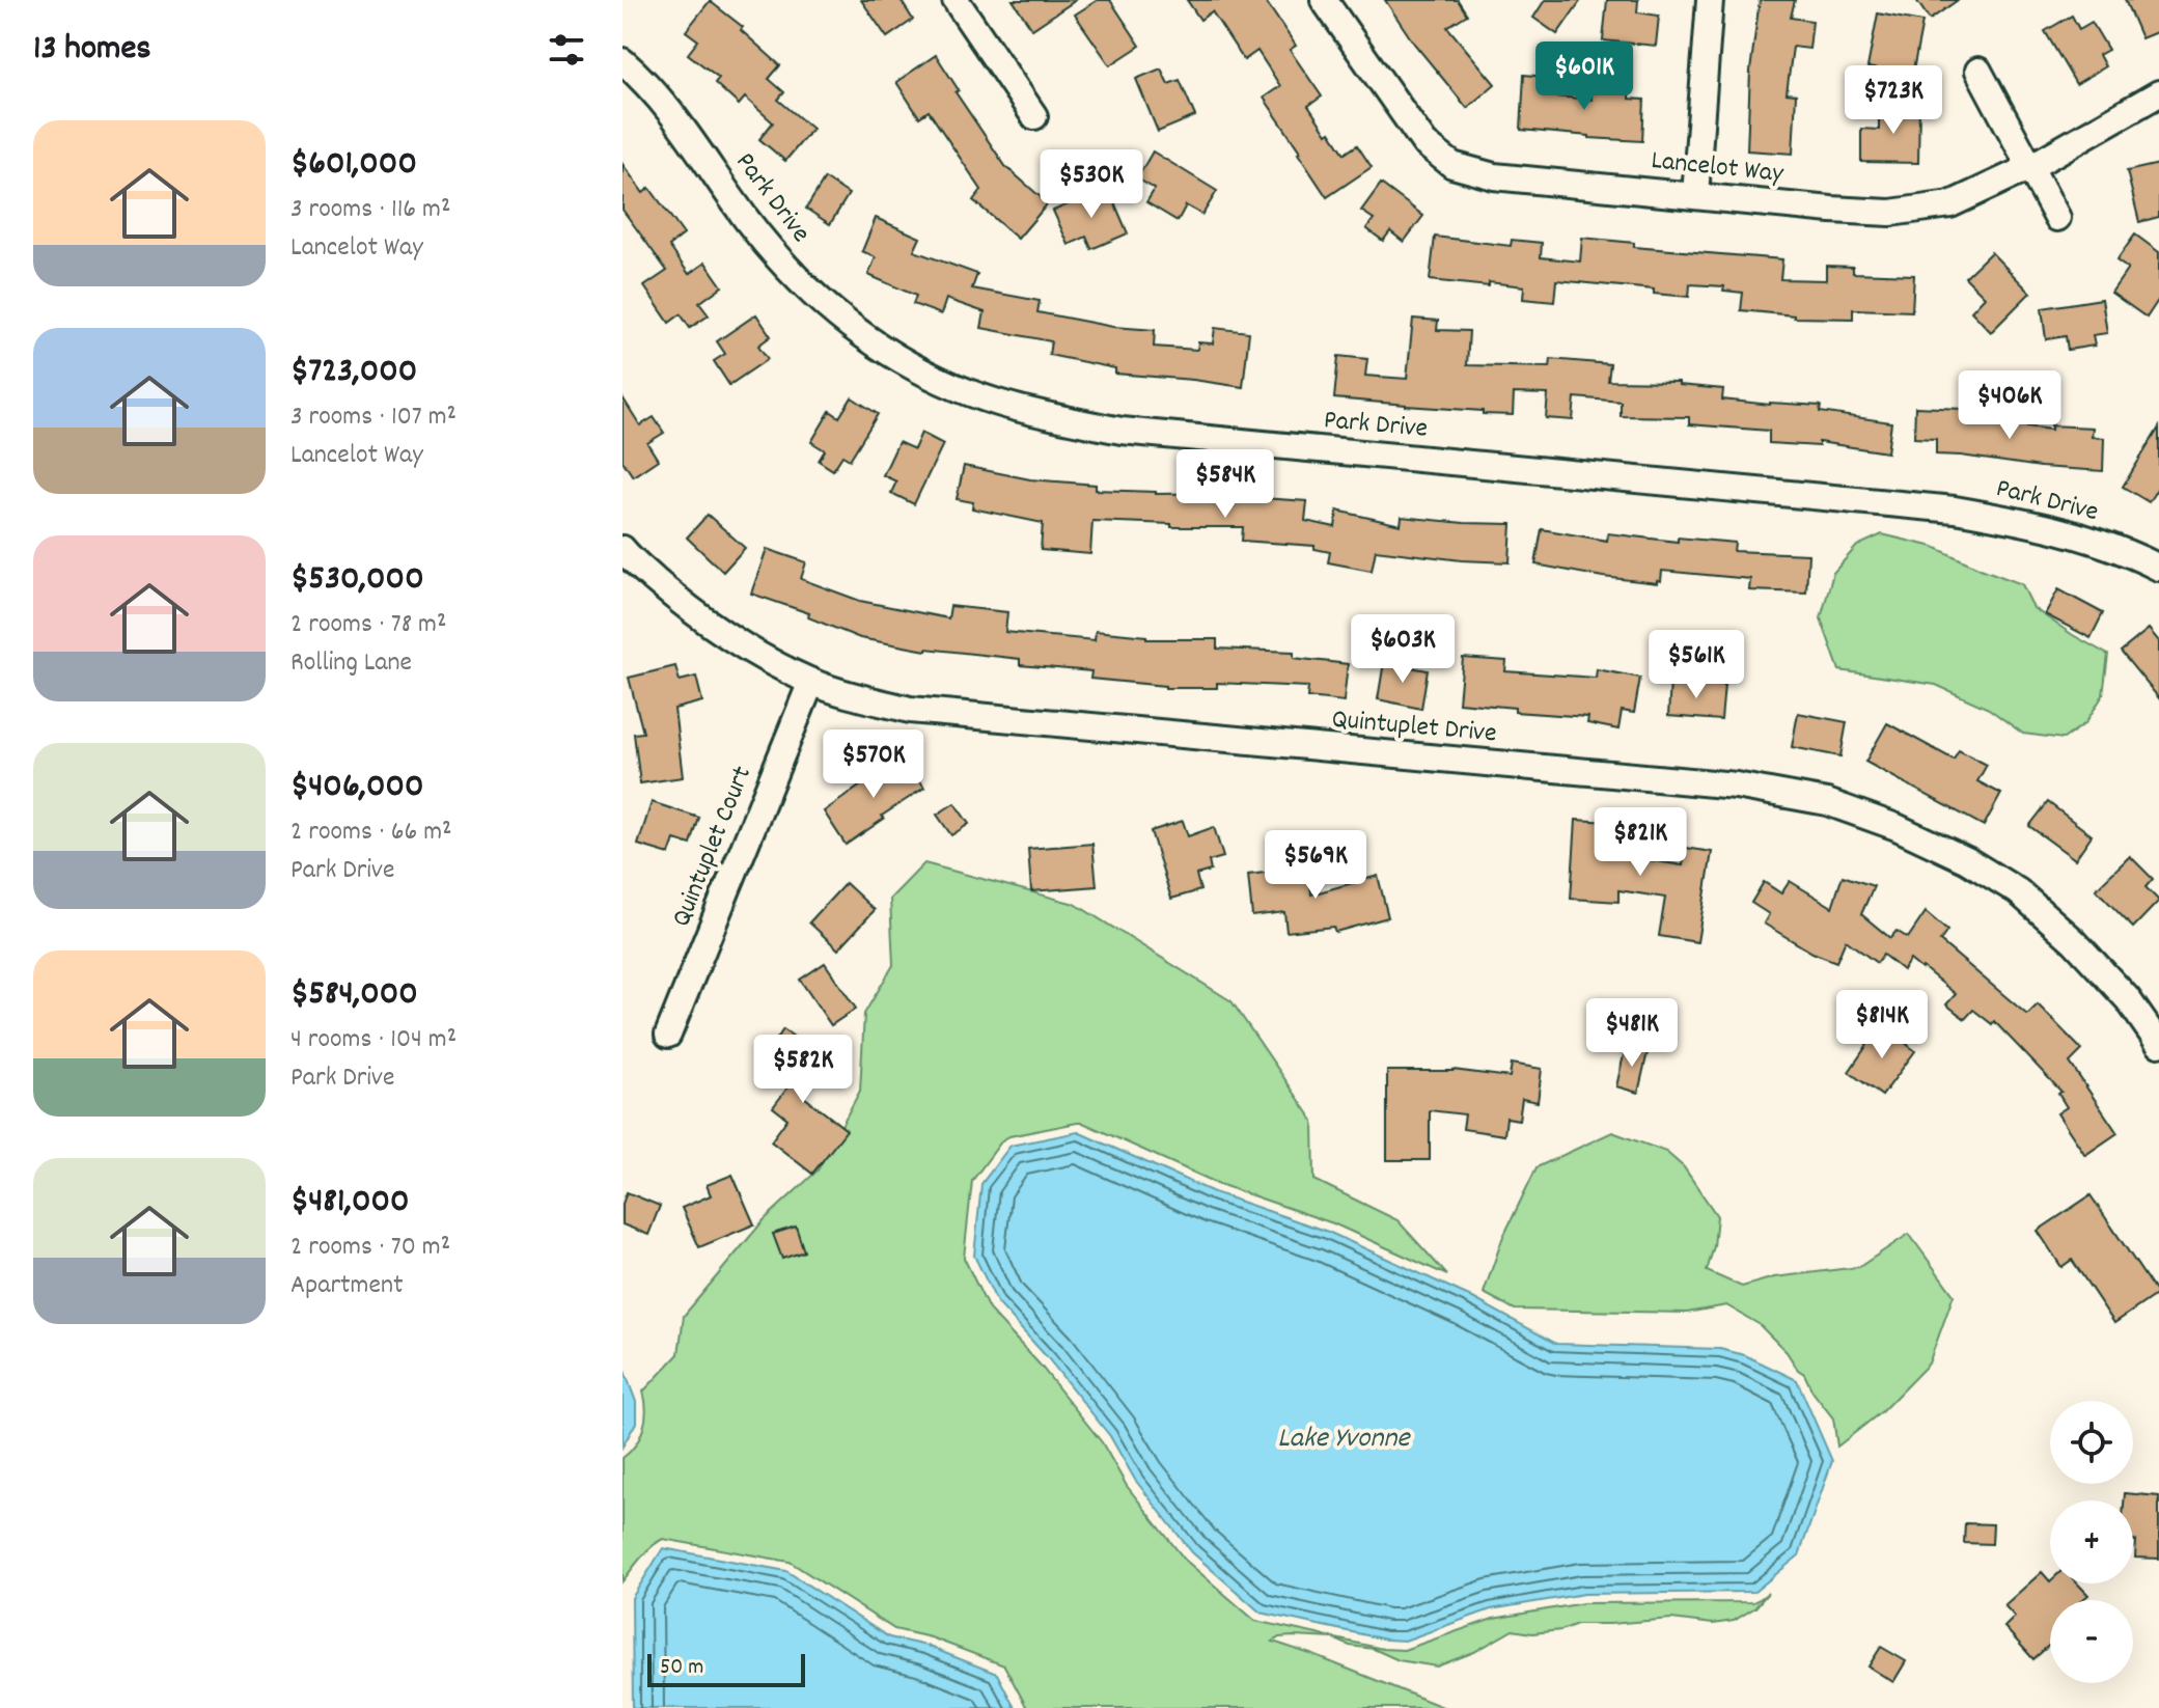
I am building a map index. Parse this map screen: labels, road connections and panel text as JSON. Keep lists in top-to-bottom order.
{
  "streets": {
    "street": [
      "Lancelot Way",
      "Park Drive",
      "Quintuplet Drive",
      "Quintuplet Court"
    ]
  },
  "crossings": [
    ["Quintuplet Drive", "Quintuplet Court"]
  ],
  "water": ["Lake Yvonne"],
  "scale_bar": "50 m",
  "page": {
    "heading": "13 homes",
    "price": [
      "$601K",
      "$723K",
      "$530K",
      "$406K",
      "$584K",
      "$603K",
      "$561K",
      "$570K",
      "$821K",
      "$569K",
      "$814K",
      "$481K",
      "$582K"
    ],
    "list": [
      {
        "name": "$601,000",
        "note": "3 rooms · 116 m² · Lancelot Way"
      },
      {
        "name": "$723,000",
        "note": "3 rooms · 107 m² · Lancelot Way"
      },
      {
        "name": "$530,000",
        "note": "2 rooms · 78 m² · Rolling Lane"
      },
      {
        "name": "$406,000",
        "note": "2 rooms · 66 m² · Park Drive"
      },
      {
        "name": "$584,000",
        "note": "4 rooms · 104 m² · Park Drive"
      },
      {
        "name": "$481,000",
        "note": "2 rooms · 70 m² · Apartment"
      }
    ],
    "map_buttons": ["+", "−"],
    "scale": "50 m"
  }
}
